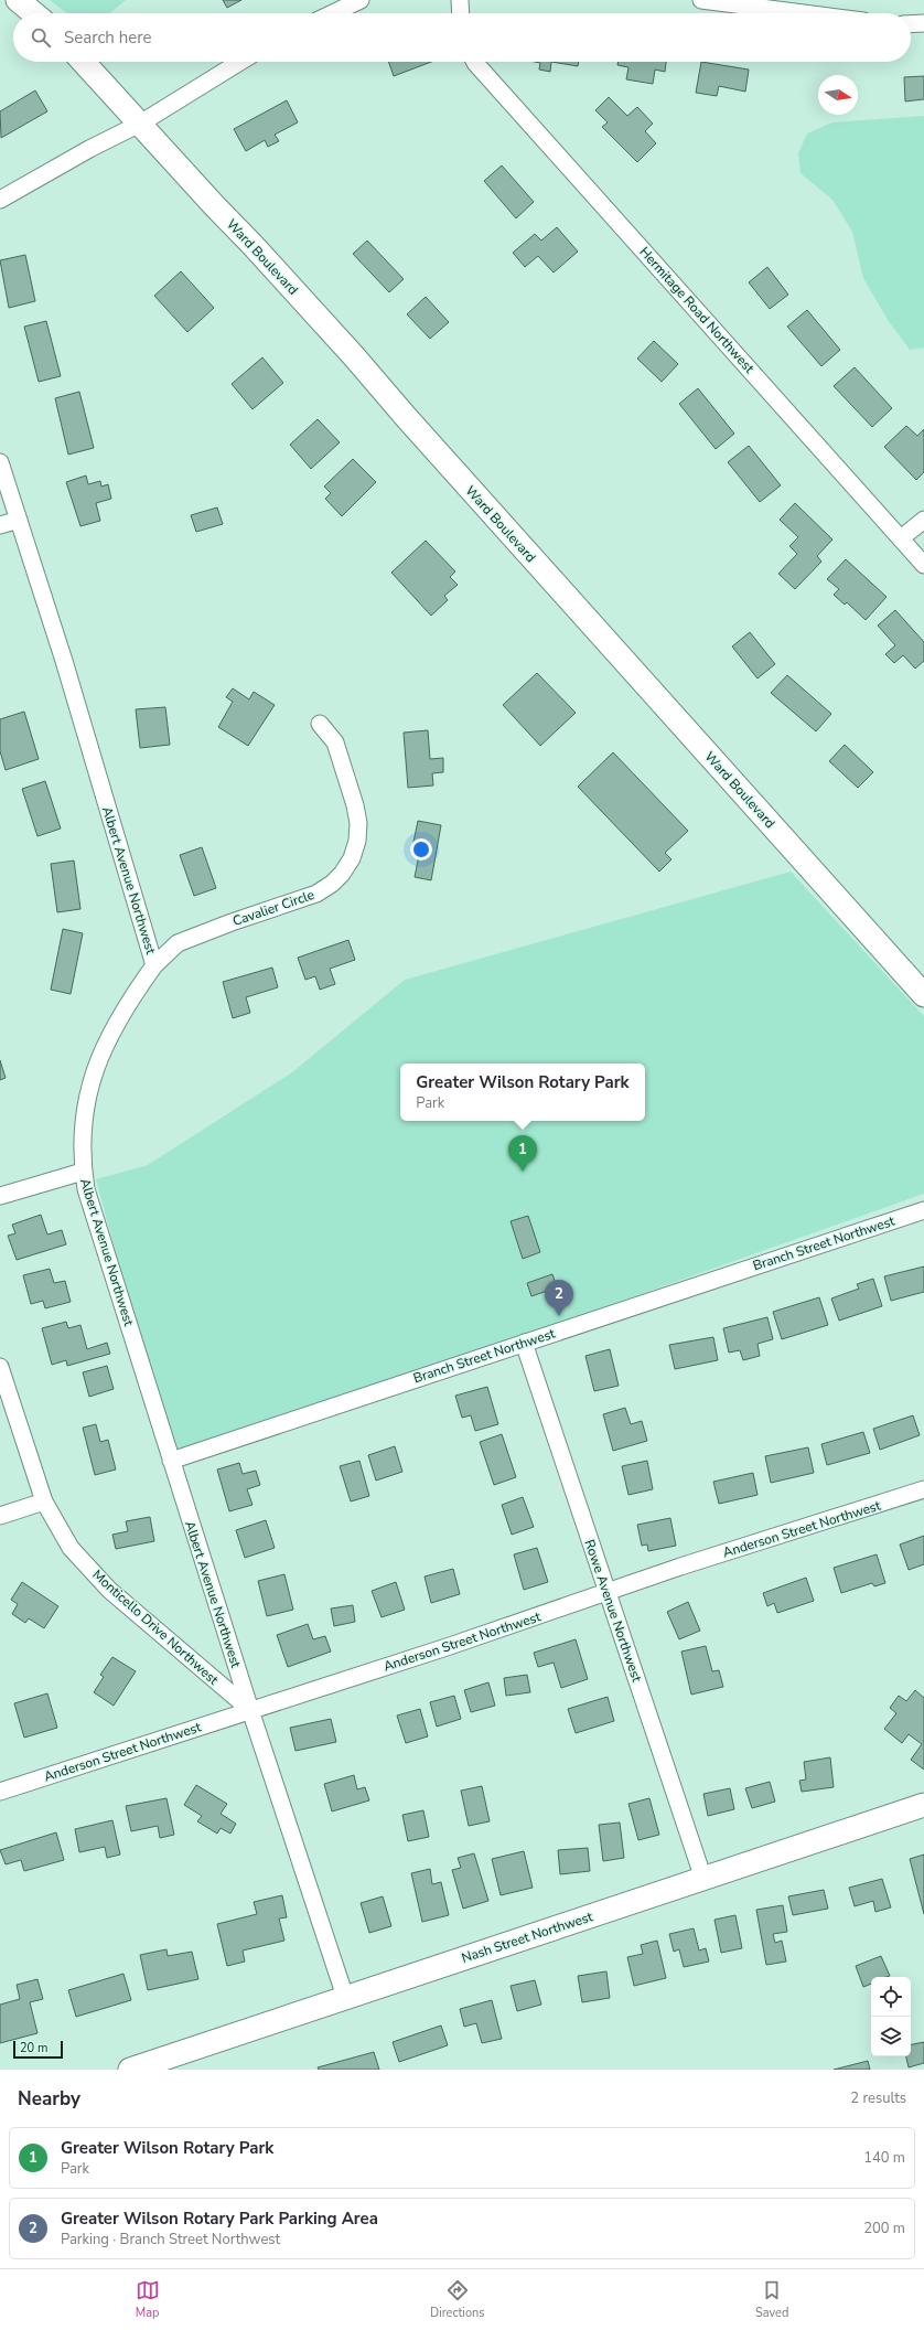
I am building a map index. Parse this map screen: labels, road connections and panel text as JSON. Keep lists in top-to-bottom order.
{
  "streets": {
    "main road": ["Ward Boulevard", "Nash Street Northwest"],
    "street": [
      "Hermitage Road Northwest",
      "Albert Avenue Northwest",
      "Cavalier Circle",
      "Branch Street Northwest",
      "Anderson Street Northwest",
      "Rowe Avenue Northwest",
      "Monticello Drive Northwest"
    ]
  },
  "crossings": [
    ["Albert Avenue Northwest", "Cavalier Circle"],
    ["Albert Avenue Northwest", "Branch Street Northwest"],
    ["Albert Avenue Northwest", "Anderson Street Northwest"],
    ["Albert Avenue Northwest", "Monticello Drive Northwest"],
    ["Albert Avenue Northwest", "Nash Street Northwest"],
    ["Branch Street Northwest", "Rowe Avenue Northwest"],
    ["Anderson Street Northwest", "Rowe Avenue Northwest"],
    ["Anderson Street Northwest", "Monticello Drive Northwest"],
    ["Rowe Avenue Northwest", "Nash Street Northwest"]
  ],
  "scale_bar": "20 m",
  "north": "right",
  "page": {
    "search": "Search here",
    "popup": ["Greater Wilson Rotary Park", "Park"],
    "pins": ["1", "2"],
    "scale": "20 m",
    "heading": ["Nearby", "2 results"],
    "list": [
      {
        "mark": "1",
        "name": "Greater Wilson Rotary Park",
        "note": "Park",
        "value": "140 m"
      },
      {
        "mark": "2",
        "name": "Greater Wilson Rotary Park Parking Area",
        "note": "Parking · Branch Street Northwest",
        "value": "200 m"
      }
    ],
    "nav": ["Map", "Directions", "Saved"]
  }
}
